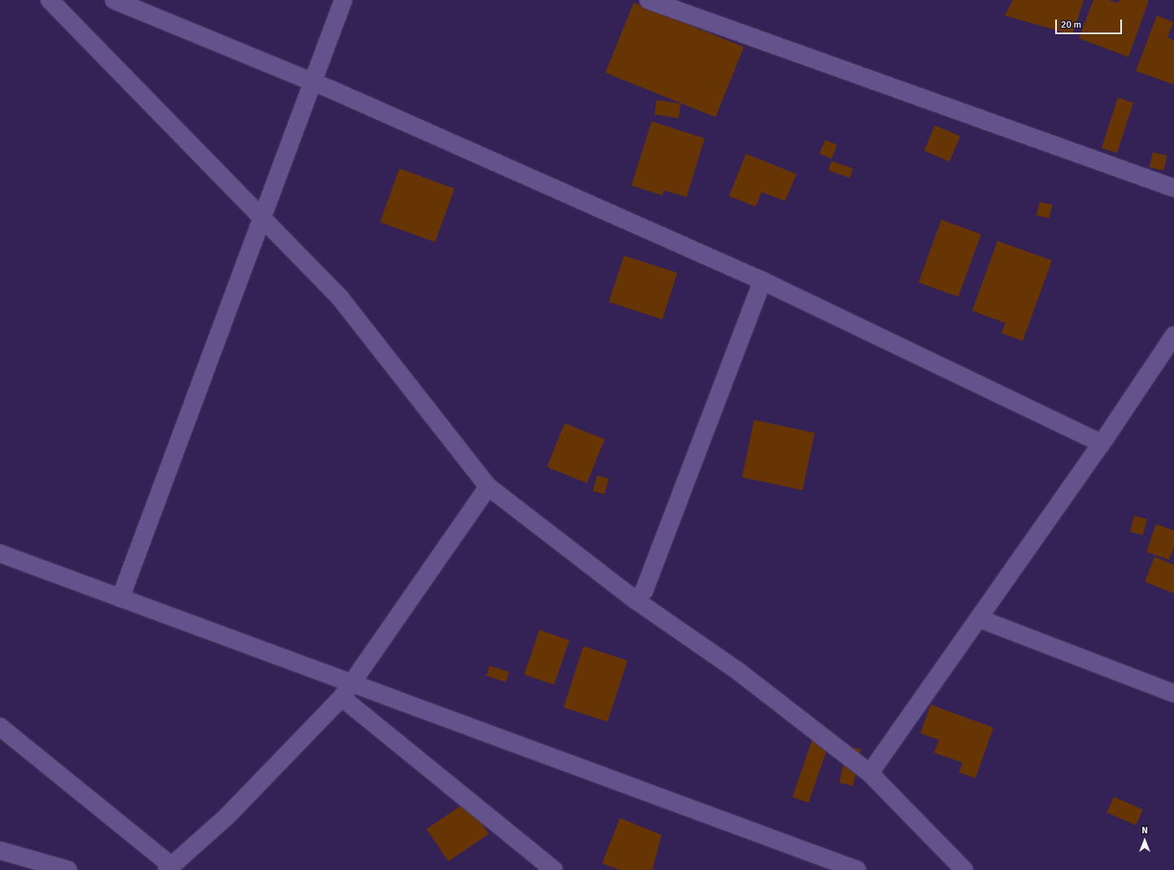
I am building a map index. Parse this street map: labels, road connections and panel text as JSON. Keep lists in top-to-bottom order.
{
  "scale_bar": "20 m",
  "north": "top"
}
